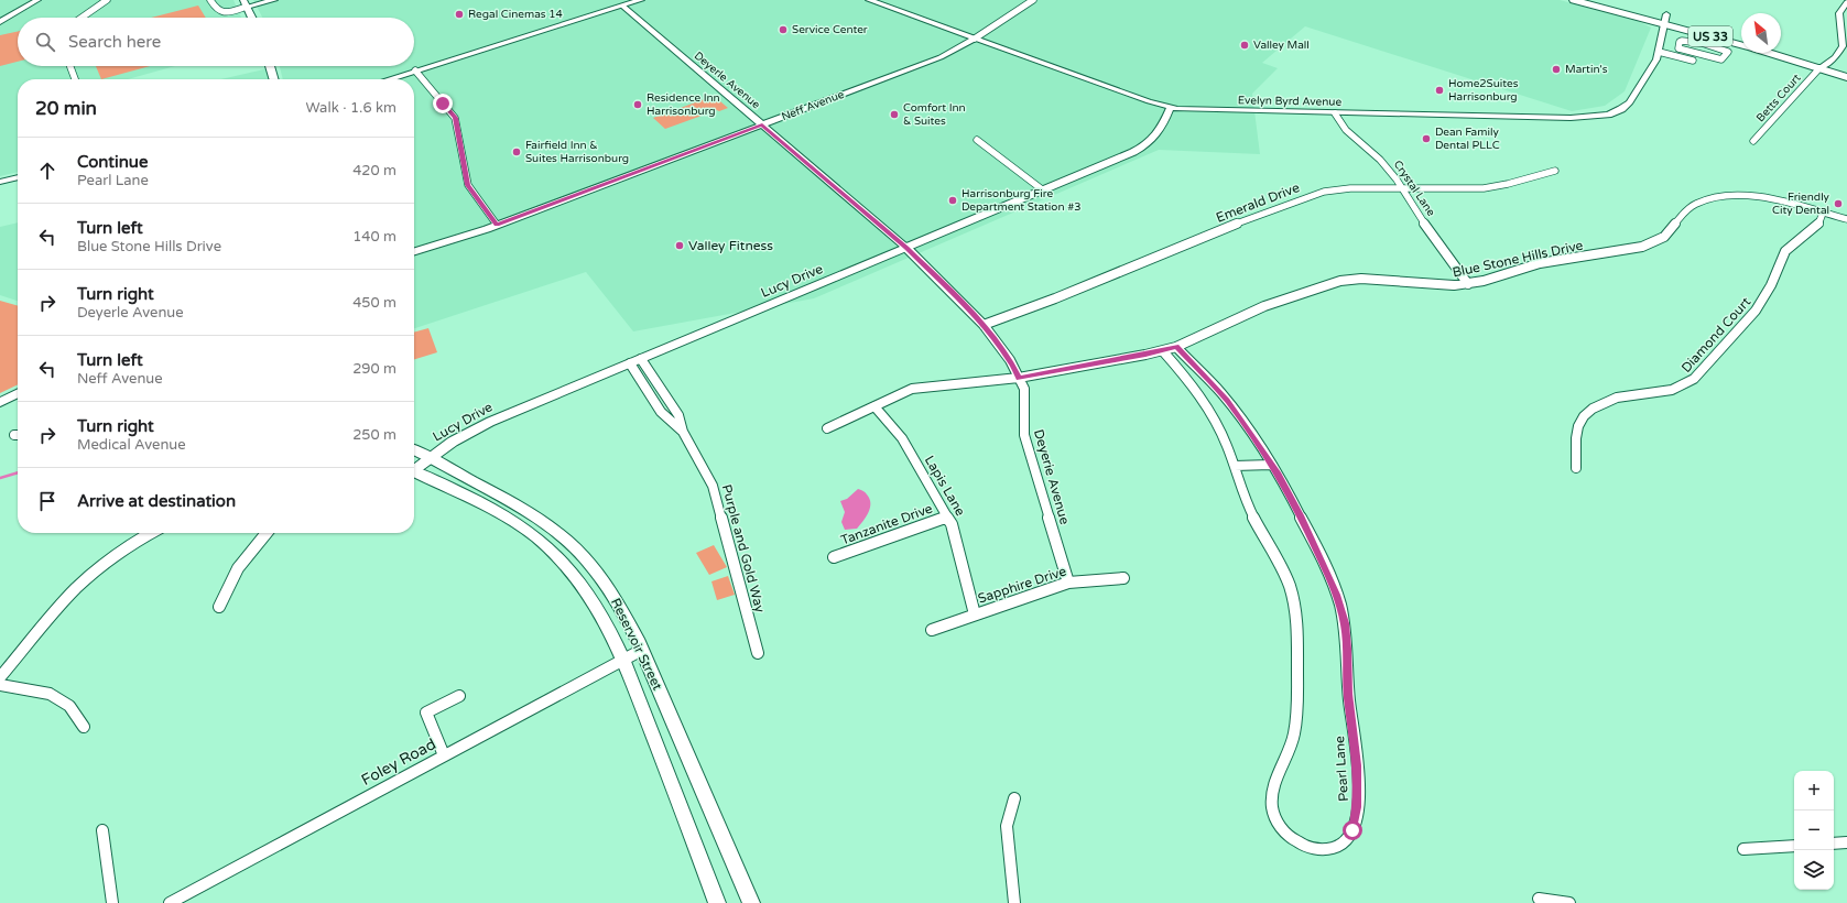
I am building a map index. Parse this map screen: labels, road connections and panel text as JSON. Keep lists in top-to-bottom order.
{
  "streets": {
    "highway": ["US 33"],
    "main road": ["Reservoir Street"],
    "street": [
      "Deyerle Avenue",
      "Betts Court",
      "Evelyn Byrd Avenue",
      "Neff Avenue",
      "Crystal Lane",
      "Emerald Drive",
      "Blue Stone Hills Drive",
      "Lucy Drive",
      "Diamond Court",
      "Deyerie Avenue",
      "Lapis Lane",
      "Tanzanite Drive",
      "Purple and Gold Way",
      "Sapphire Drive",
      "Foley Road",
      "Pearl Lane"
    ]
  },
  "crossings": [
    ["US 33", "Betts Court"],
    ["US 33", "Evelyn Byrd Avenue"],
    ["Deyerle Avenue", "Neff Avenue"],
    ["Deyerle Avenue", "Emerald Drive"],
    ["Deyerle Avenue", "Blue Stone Hills Drive"],
    ["Deyerle Avenue", "Lucy Drive"],
    ["Deyerle Avenue", "Deyerie Avenue"],
    ["Evelyn Byrd Avenue", "Neff Avenue"],
    ["Evelyn Byrd Avenue", "Crystal Lane"],
    ["Evelyn Byrd Avenue", "Lucy Drive"],
    ["Crystal Lane", "Emerald Drive"],
    ["Crystal Lane", "Blue Stone Hills Drive"],
    ["Blue Stone Hills Drive", "Diamond Court"],
    ["Blue Stone Hills Drive", "Deyerie Avenue"],
    ["Blue Stone Hills Drive", "Lapis Lane"],
    ["Blue Stone Hills Drive", "Pearl Lane"],
    ["Lucy Drive", "Purple and Gold Way"],
    ["Lucy Drive", "Reservoir Street"],
    ["Deyerie Avenue", "Sapphire Drive"],
    ["Lapis Lane", "Tanzanite Drive"],
    ["Lapis Lane", "Sapphire Drive"],
    ["Reservoir Street", "Foley Road"]
  ],
  "places": [
    "Regal Cinemas 14",
    "Service Center",
    "Valley Mall",
    "Martin's",
    "Home2Suites Harrisonburg",
    "Residence Inn Harrisonburg",
    "Comfort Inn & Suites",
    "Dean Family Dental PLLC",
    "Fairfield Inn & Suites Harrisonburg",
    "Harrisonburg Fire Department Station #3",
    "Friendly City Dental",
    "Valley Fitness"
  ],
  "north": "top left",
  "page": {
    "search": "Search here",
    "heading": ["20 min", "Walk · 1.6 km"],
    "list": [
      ["Continue", "Pearl Lane", "420 m"],
      ["Turn left", "Blue Stone Hills Drive", "140 m"],
      ["Turn right", "Deyerle Avenue", "450 m"],
      ["Turn left", "Neff Avenue", "290 m"],
      ["Turn right", "Medical Avenue", "250 m"],
      "Arrive at destination"
    ],
    "map_buttons": ["+", "−"]
  }
}
